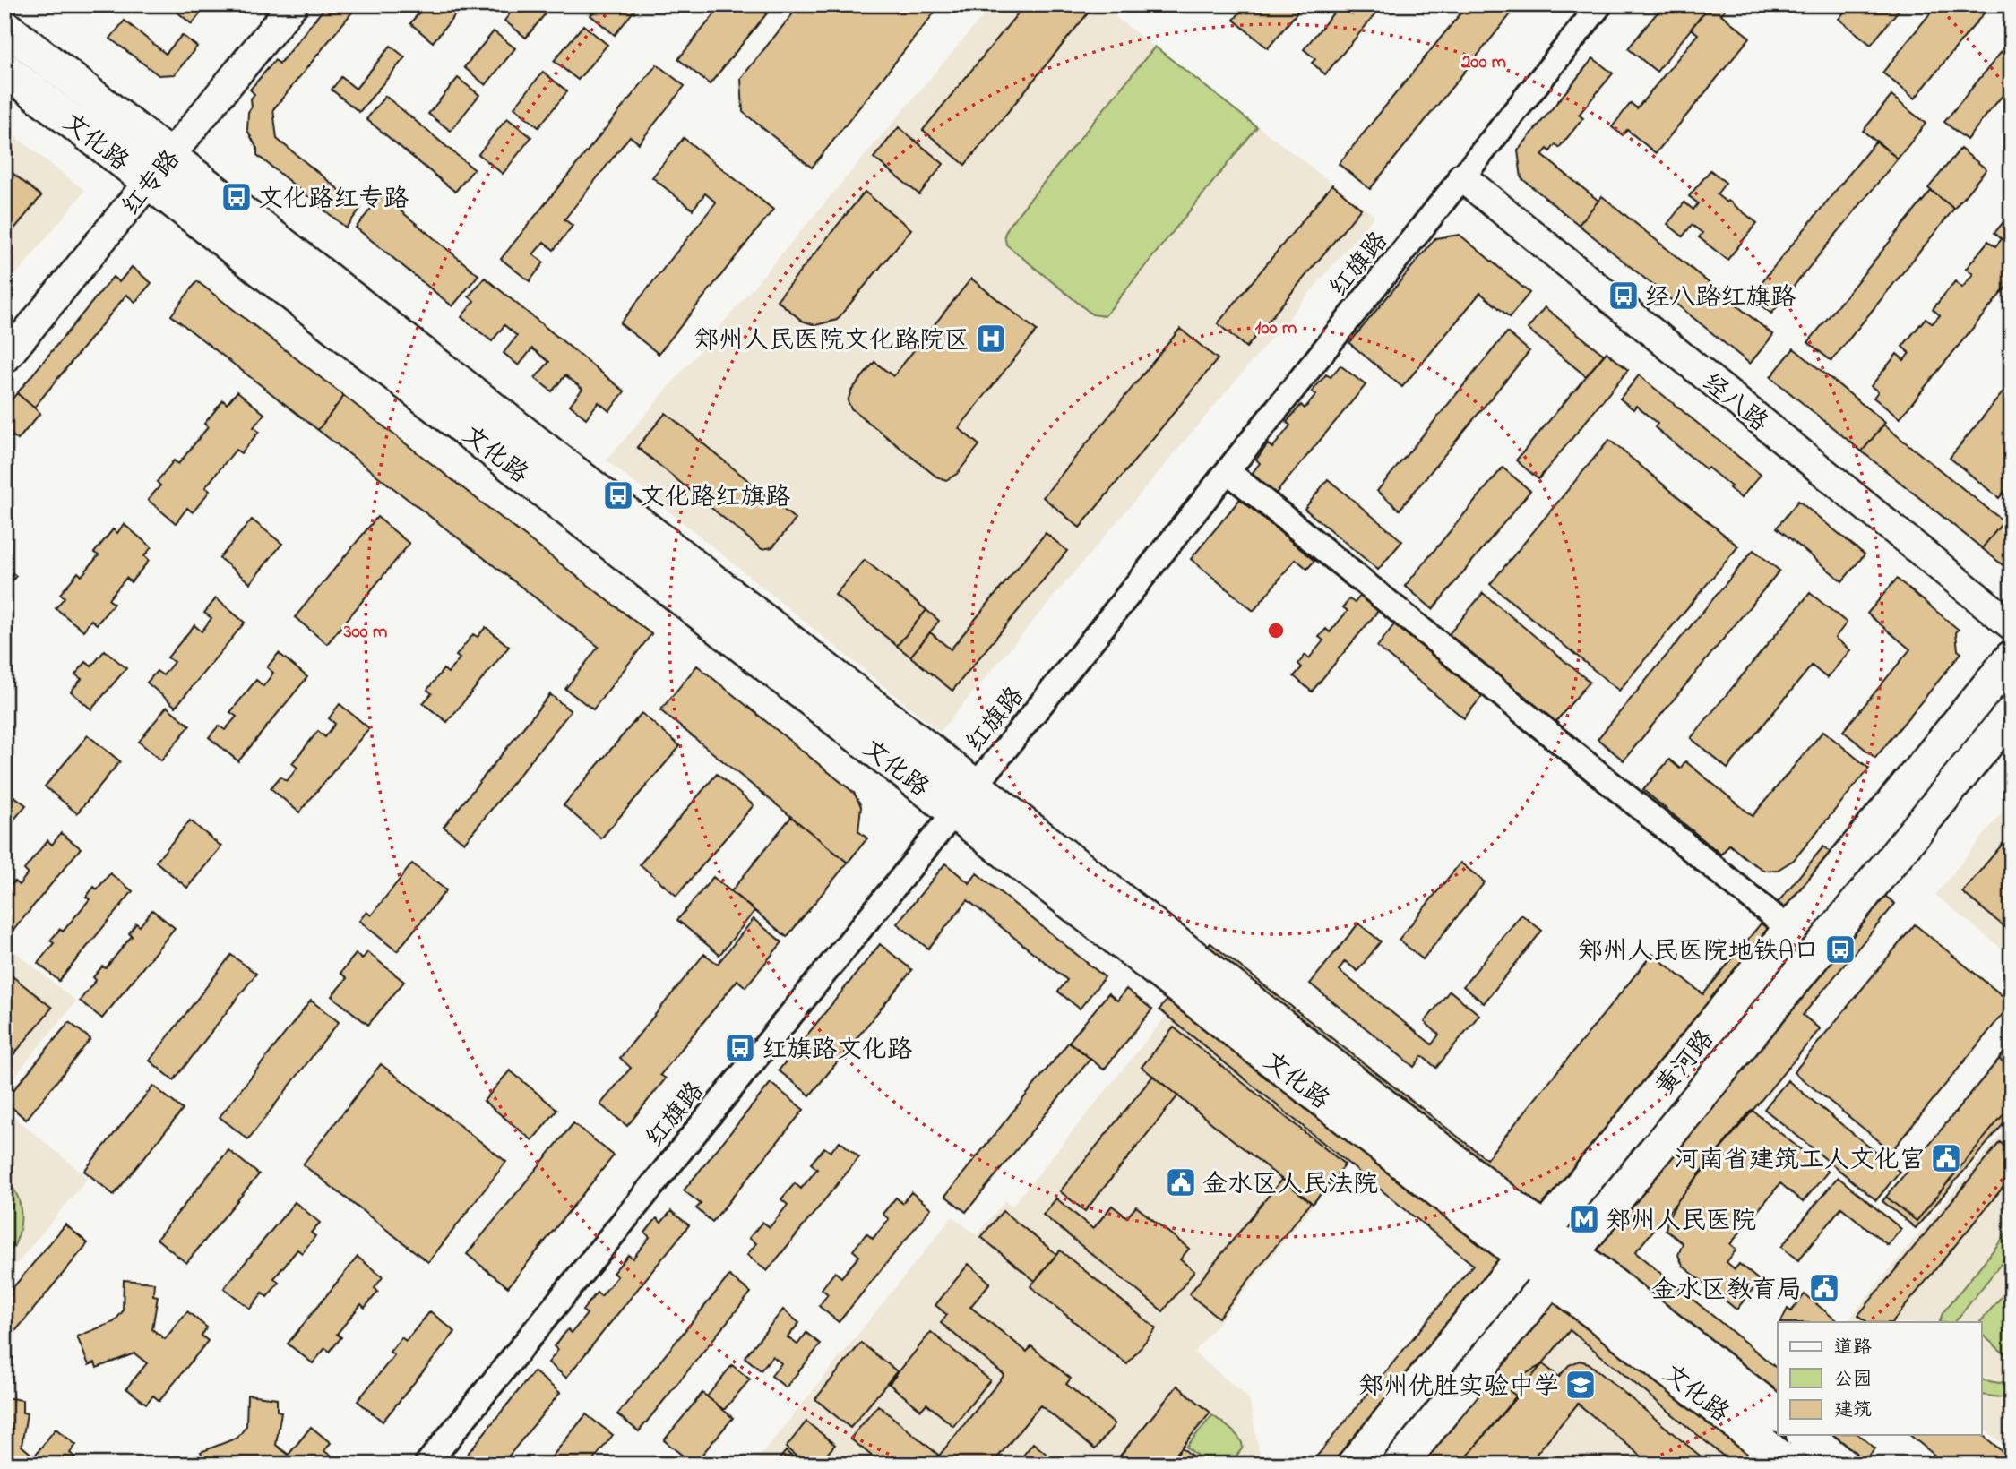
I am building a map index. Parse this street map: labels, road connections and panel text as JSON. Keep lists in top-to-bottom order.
{
  "streets": {
    "main road": ["文化路", "黄河路"],
    "street": ["红专路", "红旗路", "经八路"]
  },
  "crossings": [
    ["文化路", "红专路"],
    ["文化路", "红旗路"],
    ["文化路", "黄河路"],
    ["红旗路", "经八路"]
  ],
  "places": {
    "bus stop": [
      "文化路红专路",
      "经八路红旗路",
      "文化路红旗路",
      "郑州人民医院地铁A口",
      "红旗路文化路"
    ],
    "hospital": ["郑州人民医院文化路院区"],
    "public building": ["河南省建筑工人文化宫", "金水区人民法院", "金水区教育局"],
    "metro station": ["郑州人民医院"],
    "school or university": ["郑州优胜实验中学"]
  },
  "legend": ["道路", "公园", "建筑"],
  "rings": ["200 m", "100 m", "300 m"]
}
